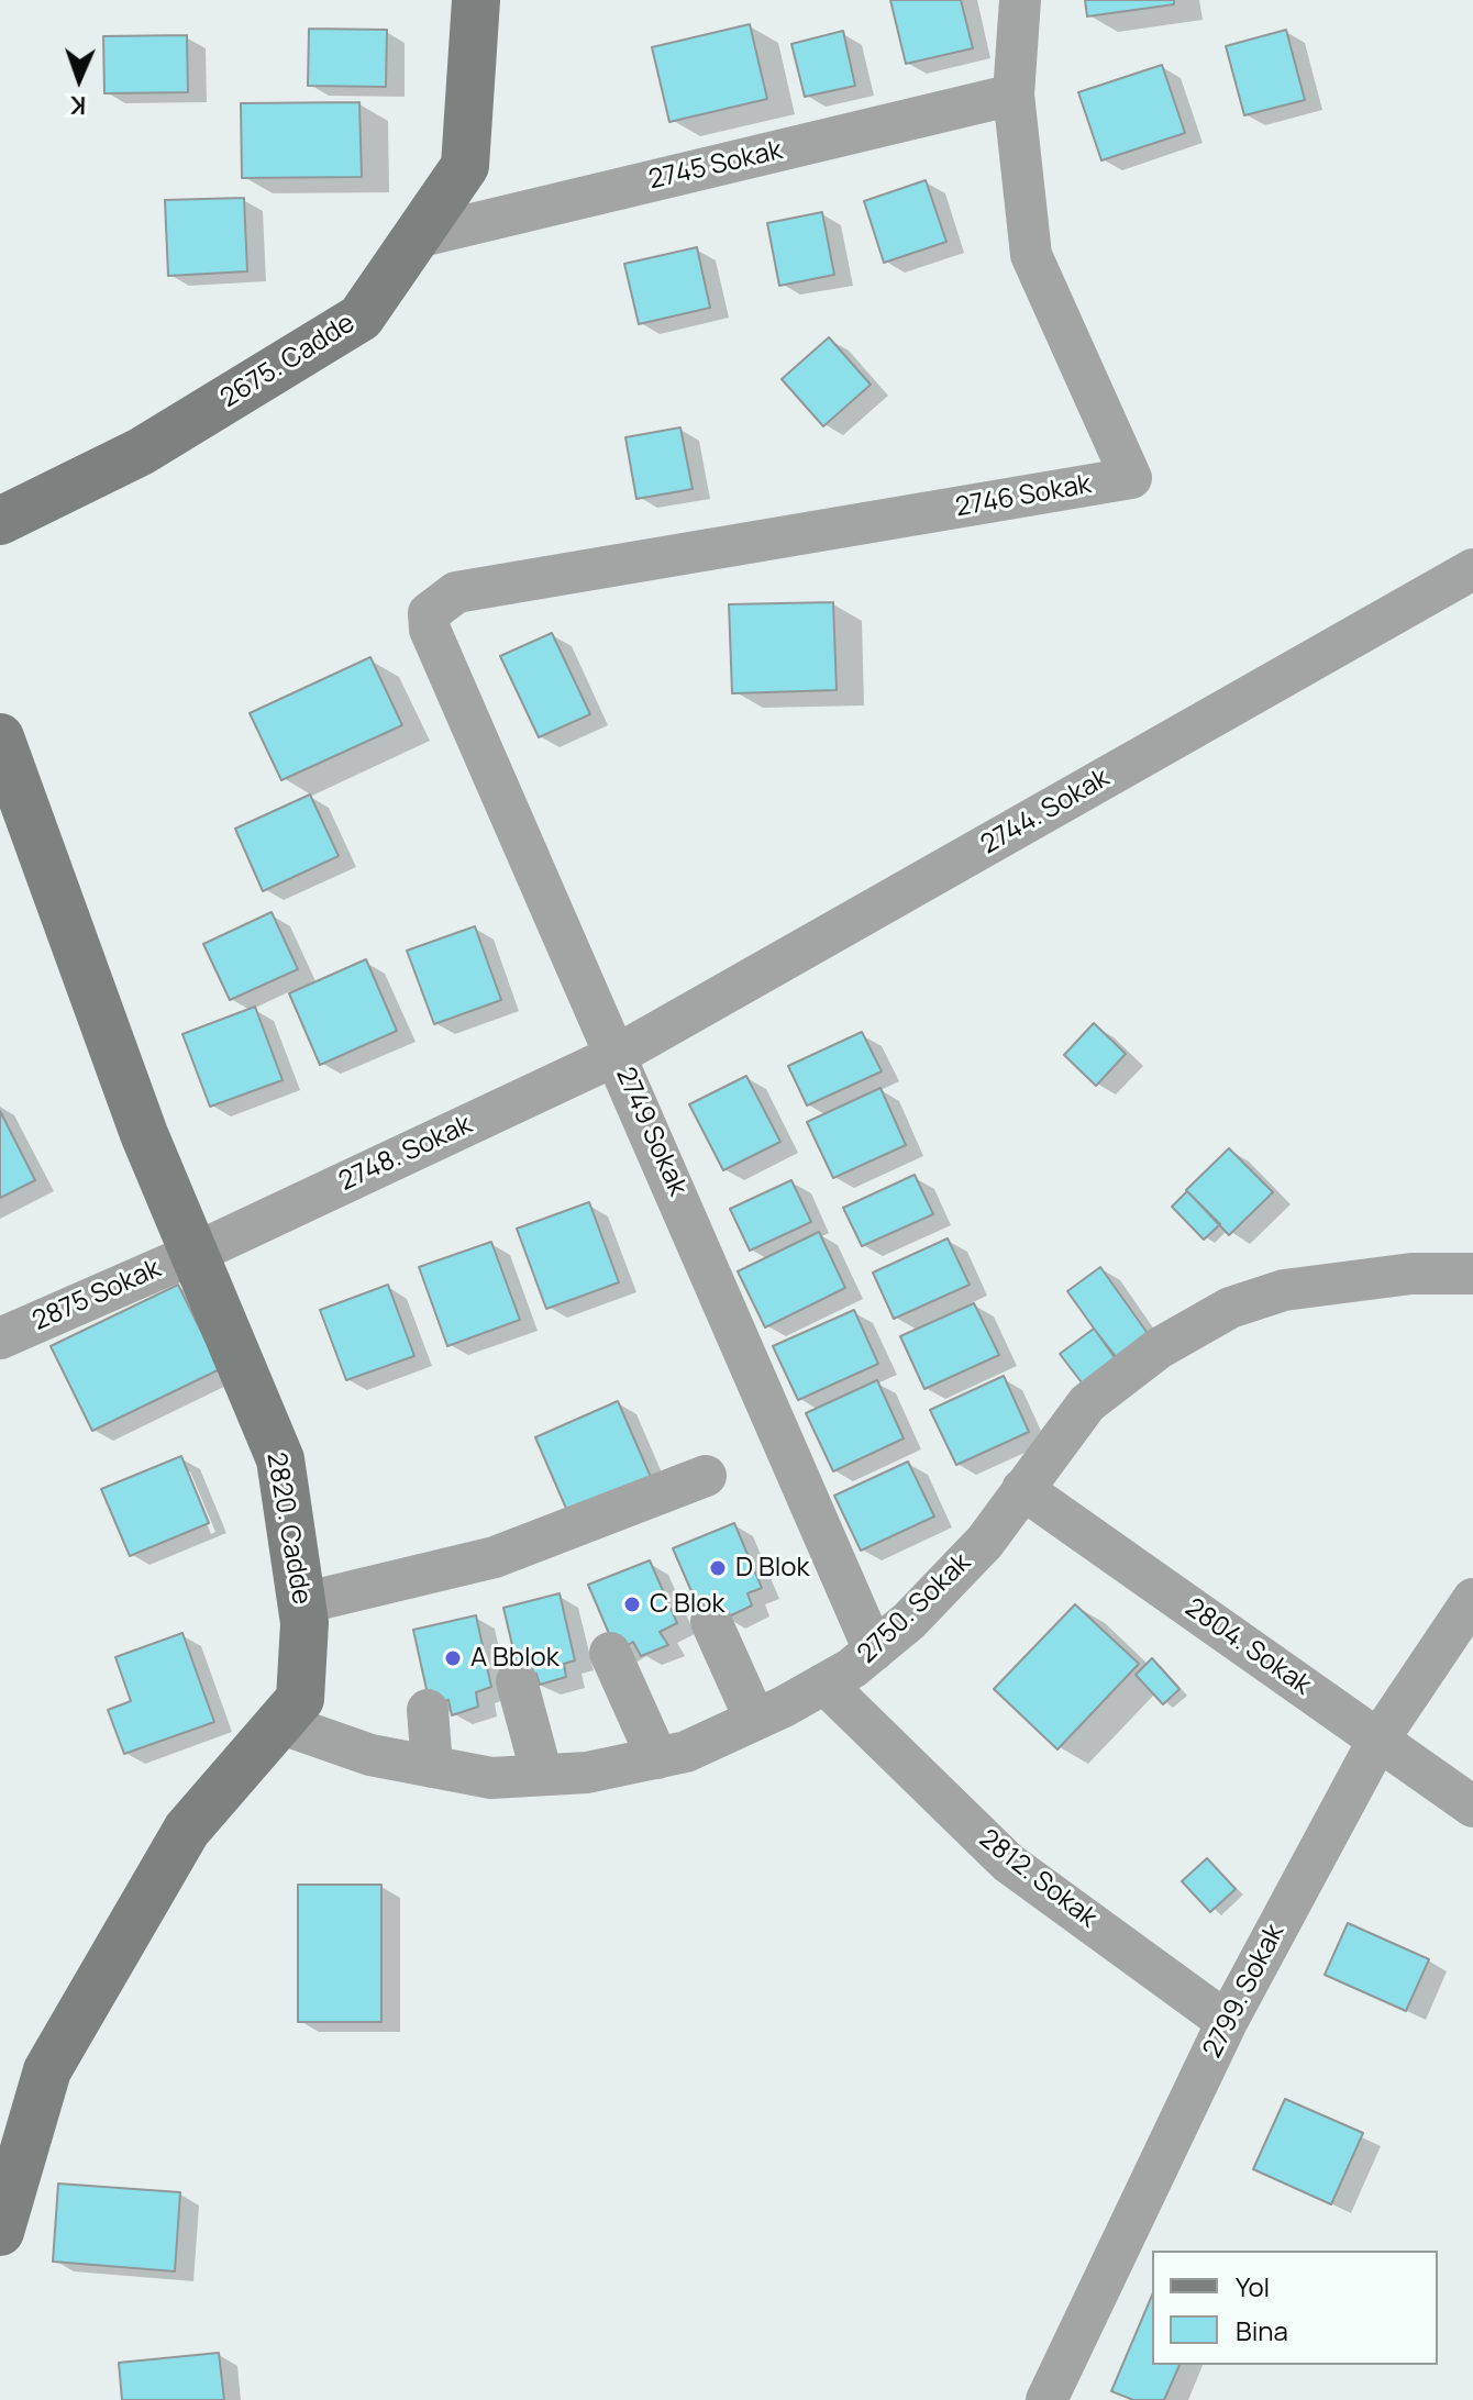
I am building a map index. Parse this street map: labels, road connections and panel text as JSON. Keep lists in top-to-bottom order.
{
  "streets": {
    "street": [
      "2745 Sokak",
      "2675. Cadde",
      "2746 Sokak",
      "2744. Sokak",
      "2749 Sokak",
      "2748. Sokak",
      "2875 Sokak",
      "2820. Cadde",
      "2750. Sokak",
      "2804. Sokak",
      "2812. Sokak",
      "2799. Sokak"
    ]
  },
  "crossings": [
    ["2745 Sokak", "2675. Cadde"],
    ["2745 Sokak", "2746 Sokak"],
    ["2746 Sokak", "2749 Sokak"],
    ["2744. Sokak", "2749 Sokak"],
    ["2744. Sokak", "2748. Sokak"],
    ["2749 Sokak", "2748. Sokak"],
    ["2749 Sokak", "2750. Sokak"],
    ["2748. Sokak", "2875 Sokak"],
    ["2748. Sokak", "2820. Cadde"],
    ["2875 Sokak", "2820. Cadde"],
    ["2820. Cadde", "2750. Sokak"],
    ["2750. Sokak", "2804. Sokak"],
    ["2750. Sokak", "2812. Sokak"],
    ["2804. Sokak", "2799. Sokak"],
    ["2812. Sokak", "2799. Sokak"]
  ],
  "places": ["D Blok", "C Blok", "A Bblok"],
  "legend": ["Yol", "Bina"],
  "north": "bottom"
}
